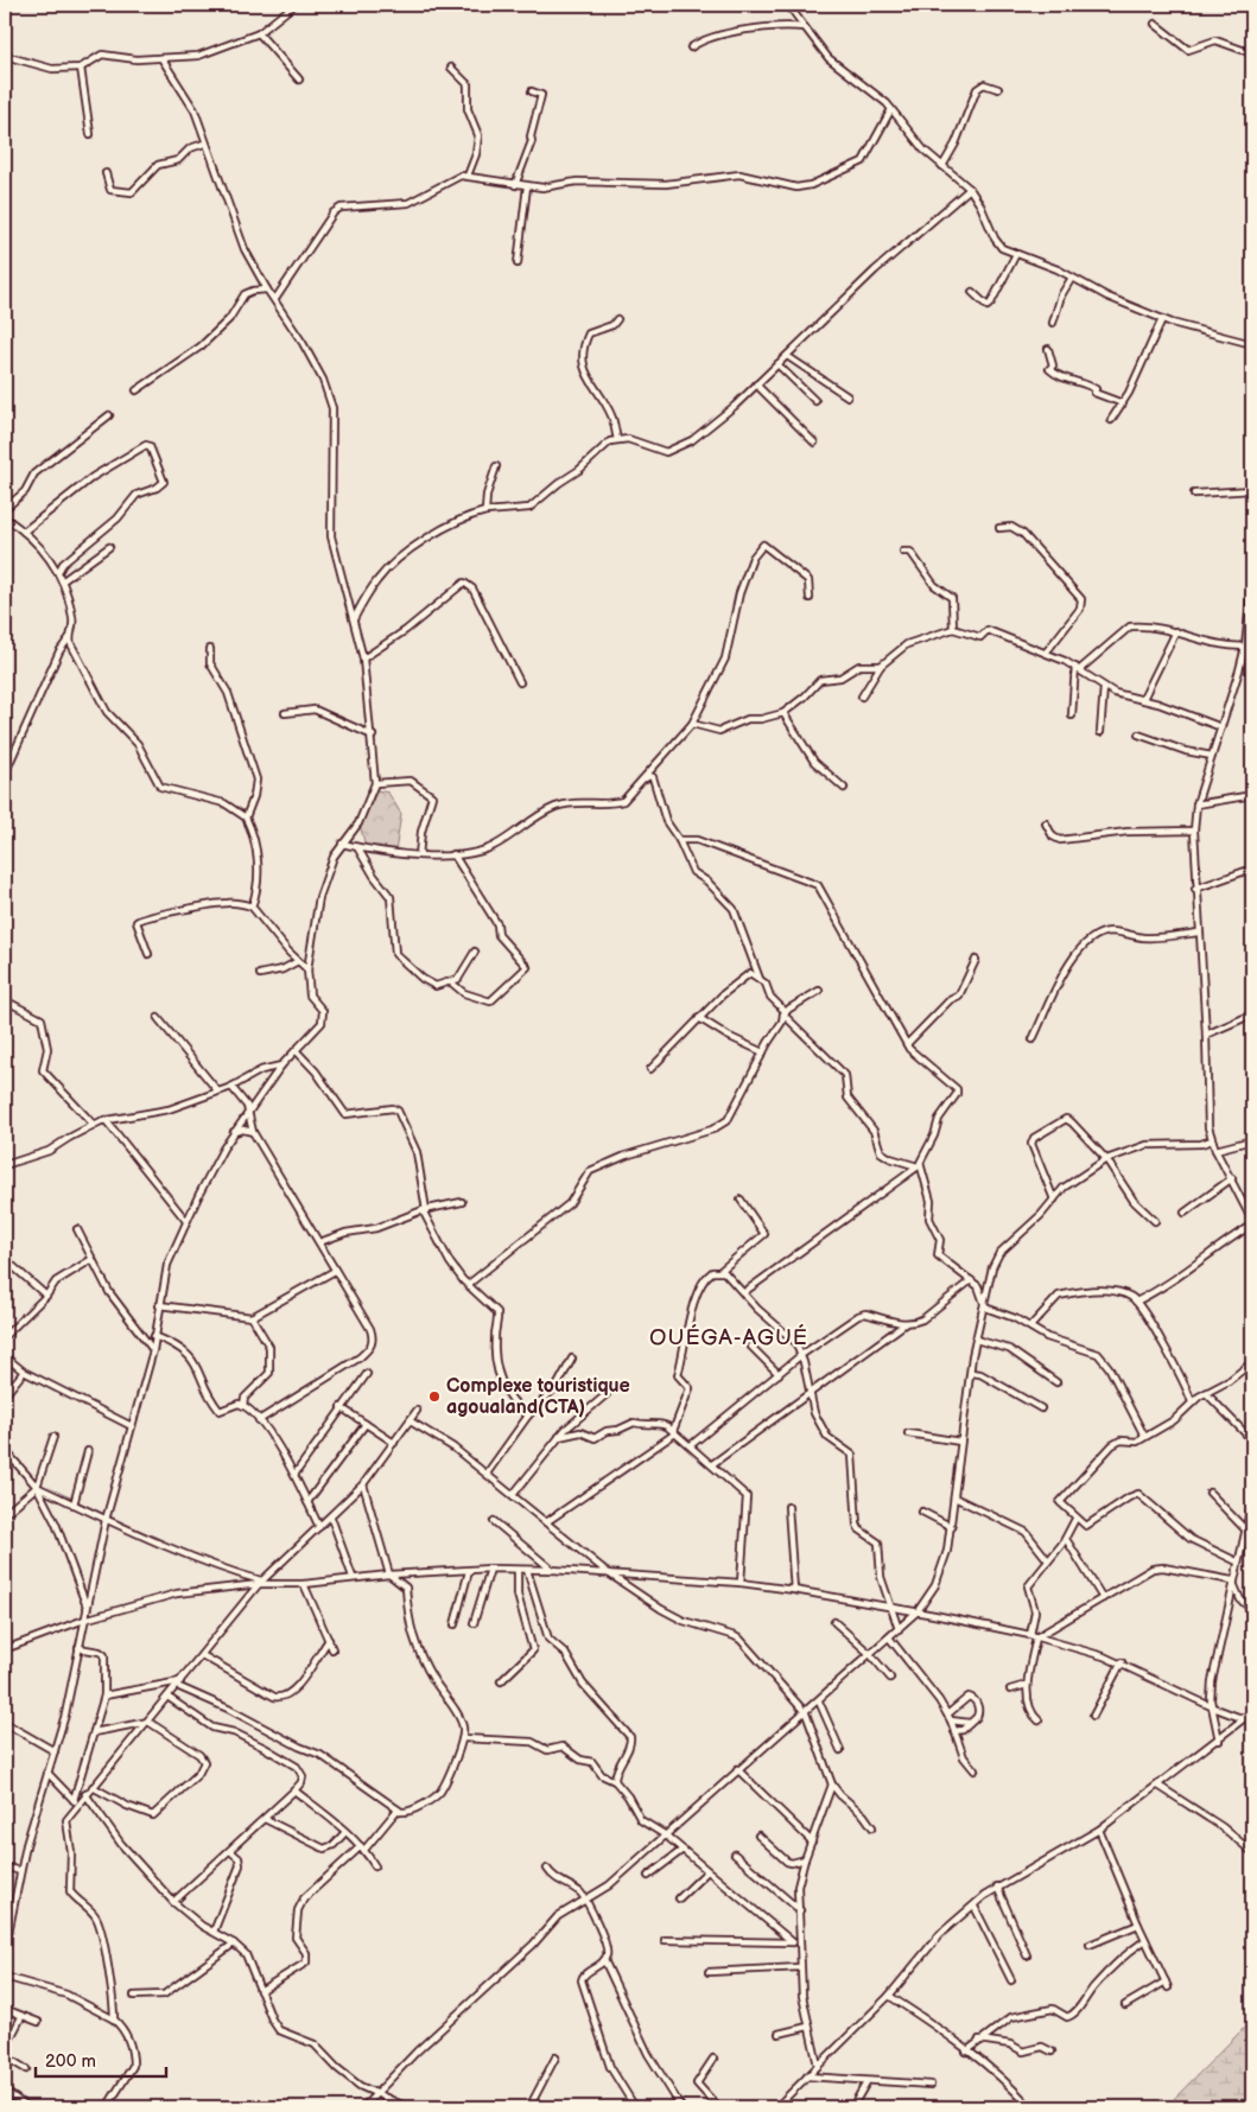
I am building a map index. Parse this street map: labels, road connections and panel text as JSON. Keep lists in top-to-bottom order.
{
  "districts": ["OUÉGA-AGUÉ"],
  "places": ["Complexe touristique agoualand(CTA)"],
  "scale_bar": "200 m"
}
